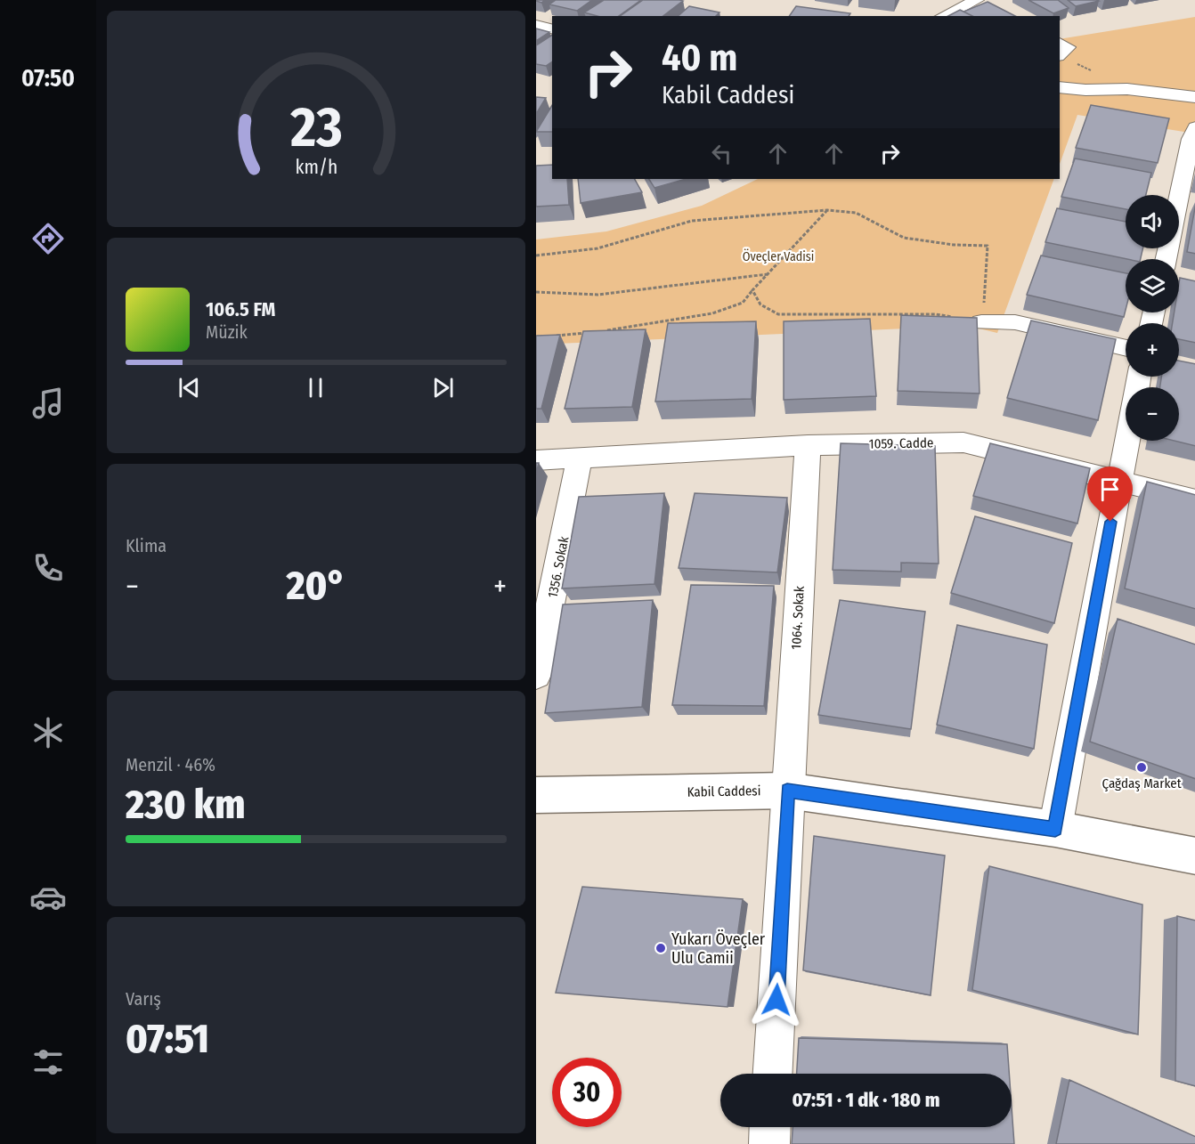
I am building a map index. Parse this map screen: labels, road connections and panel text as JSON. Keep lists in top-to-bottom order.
{
  "streets": {
    "main road": ["Kabil Caddesi"],
    "street": ["1059. Cadde", "1356. Sokak", "1064. Sokak"]
  },
  "crossings": [
    ["1059. Cadde", "1356. Sokak"],
    ["1059. Cadde", "1064. Sokak"],
    ["1064. Sokak", "Kabil Caddesi"]
  ],
  "parks": ["Öveçler Vadisi"],
  "places": ["Çağdaş Market", "Yukarı Öveçler Ulu Camii"],
  "page": {
    "tabs": "07:50",
    "turn": ["40 m", "Kabil Caddesi"],
    "map_buttons": ["+", "−"],
    "song": ["106.5 FM", "Müzik"],
    "tile": [
      "Klima",
      ["Menzil · 46%", "230 km"],
      ["Varış", "07:51"]
    ],
    "heat": ["−", "20°", "+"],
    "limit": "30",
    "trip": "07:51 · 1 dk · 180 m",
    "gauge": ["23", "km/h"]
  }
}
